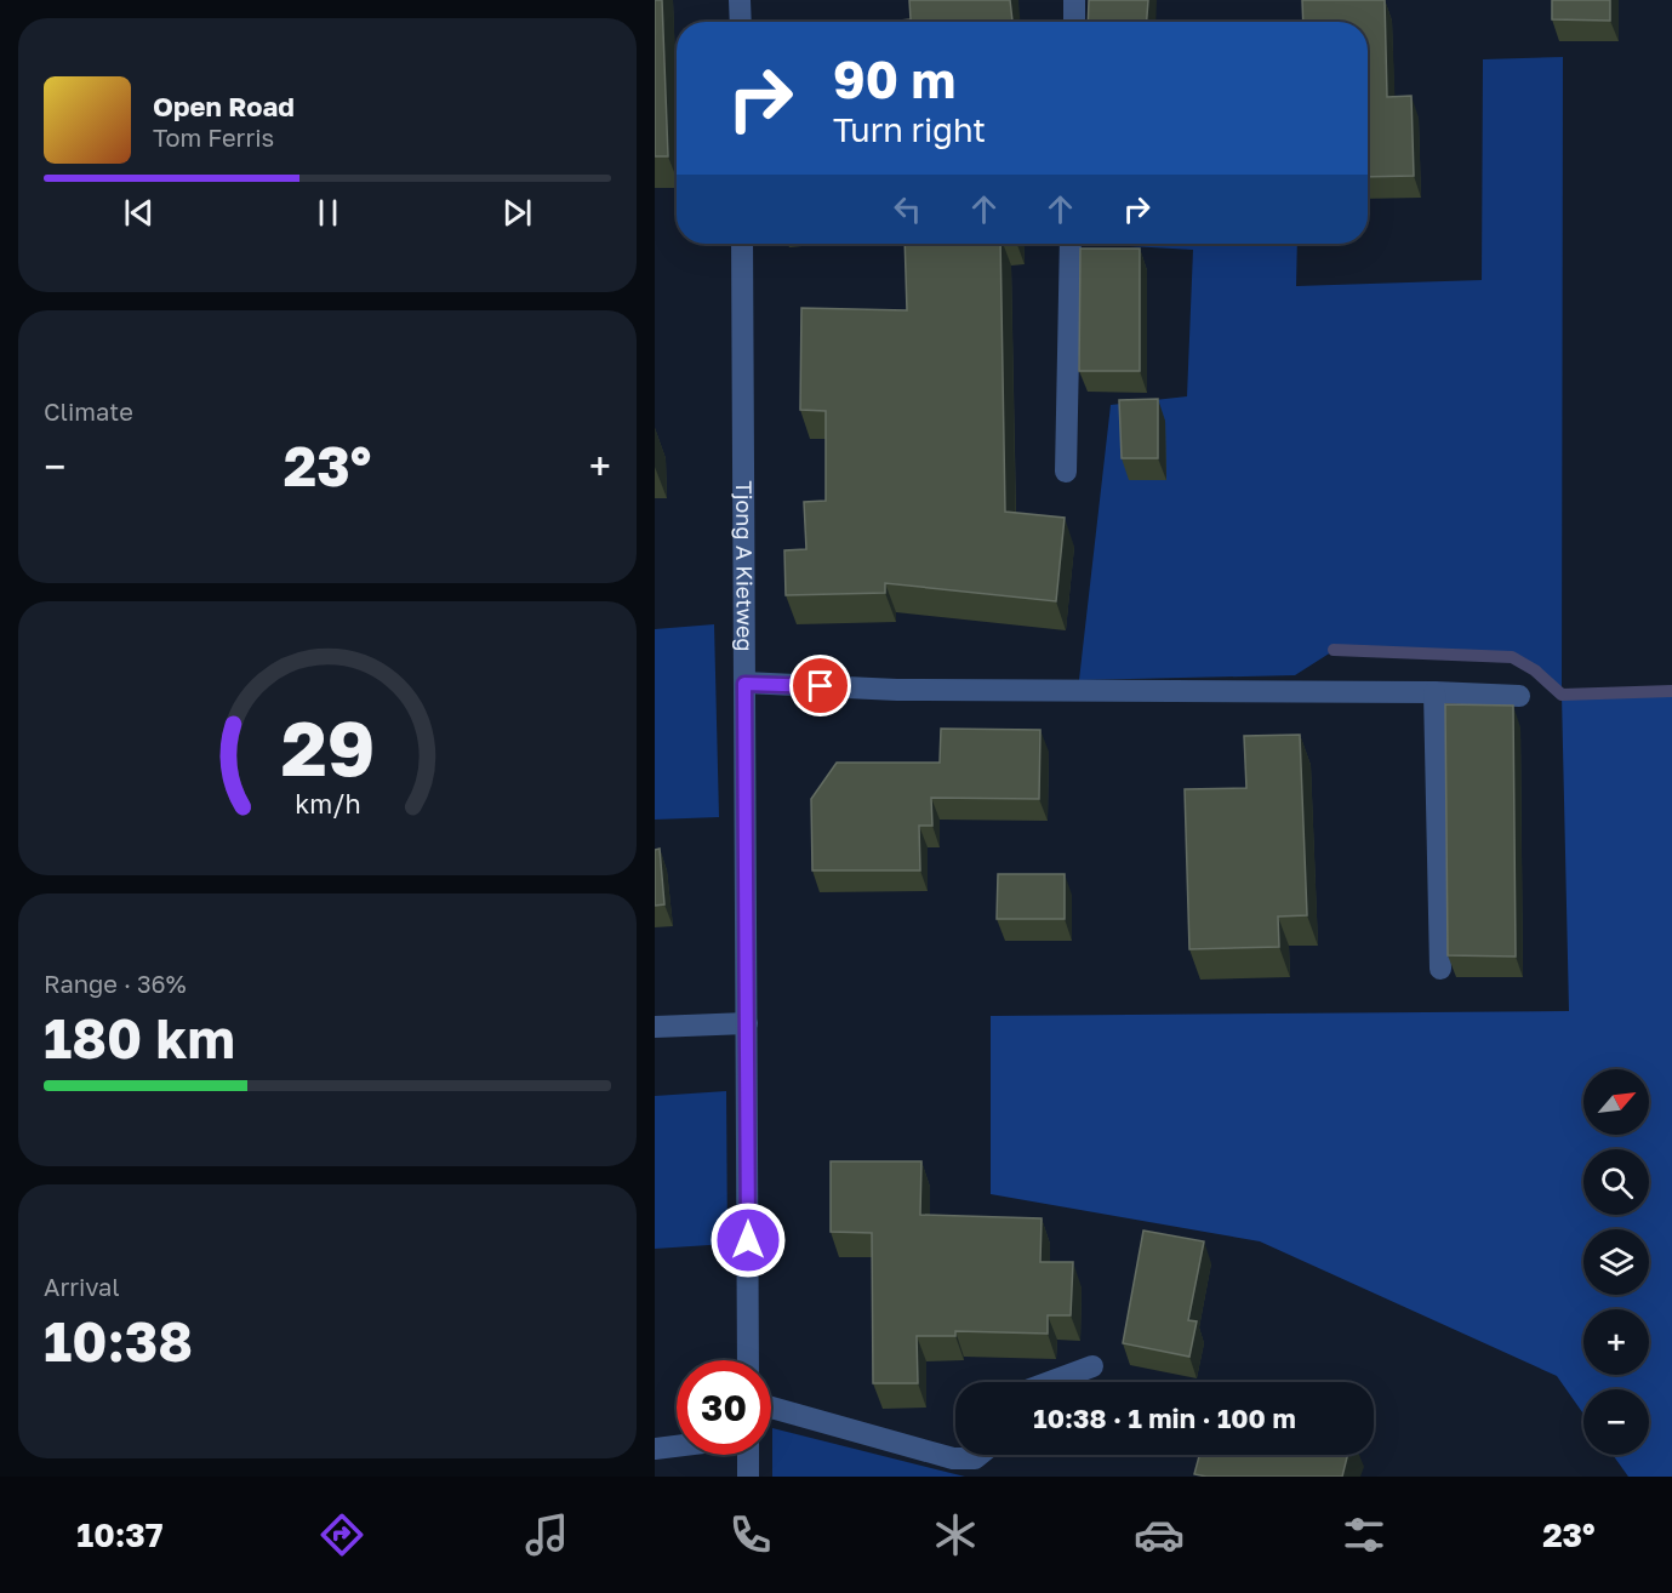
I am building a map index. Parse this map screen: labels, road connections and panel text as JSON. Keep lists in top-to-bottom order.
{
  "streets": {
    "street": ["Tjong A Kietweg"]
  },
  "north": "top right",
  "page": {
    "turn": ["90 m", "Turn right"],
    "song": ["Open Road", "Tom Ferris"],
    "tile": [
      "Climate",
      ["Range · 36%", "180 km"],
      ["Arrival", "10:38"]
    ],
    "heat": ["−", "23°", "+"],
    "map_buttons": ["+", "−"],
    "limit": "30",
    "trip": "10:38 · 1 min · 100 m",
    "tabs": ["10:37", "23°"],
    "gauge": ["29", "km/h"]
  }
}
